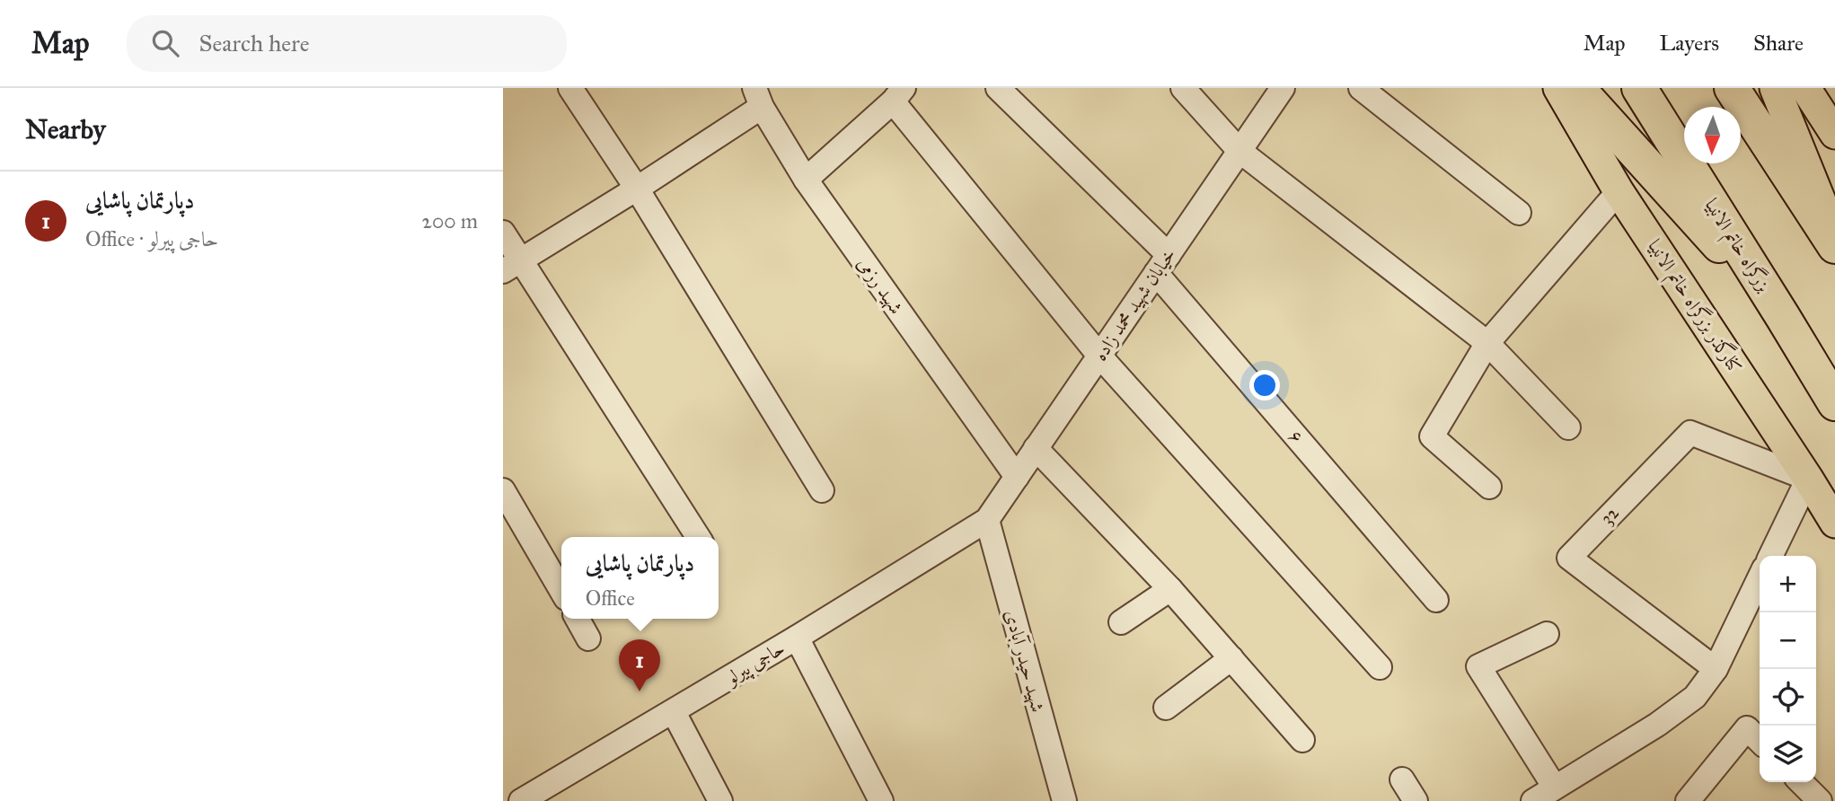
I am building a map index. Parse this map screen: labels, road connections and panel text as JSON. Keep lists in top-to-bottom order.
{
  "streets": {
    "highway": ["بزرگراه خاتم الانبیا"],
    "main road": ["کنارگذر بزرگراه خاتم الانبیا"],
    "street": [
      "شهید رزمی",
      "خیابان شهید محمد زاده",
      "۶",
      "32",
      "شهید حیدر آبادی",
      "حاجی پیرلو"
    ]
  },
  "crossings": [
    ["شهید رزمی", "خیابان شهید محمد زاده"],
    ["خیابان شهید محمد زاده", "۶"],
    ["خیابان شهید محمد زاده", "شهید حیدر آبادی"],
    ["خیابان شهید محمد زاده", "حاجی پیرلو"],
    ["کنارگذر بزرگراه خاتم الانبیا", "32"],
    ["شهید حیدر آبادی", "حاجی پیرلو"]
  ],
  "north": "bottom",
  "page": {
    "header": "Map",
    "search": "Search here",
    "nav": ["Map", "Layers", "Share"],
    "heading": "Nearby",
    "list": [
      {
        "mark": "1",
        "name": "دپارتمان پاشایی",
        "note": "Office · حاجی پیرلو",
        "value": "200 m"
      }
    ],
    "popup": ["دپارتمان پاشایی", "Office"],
    "map_buttons": ["+", "−"],
    "pins": "1"
  }
}
